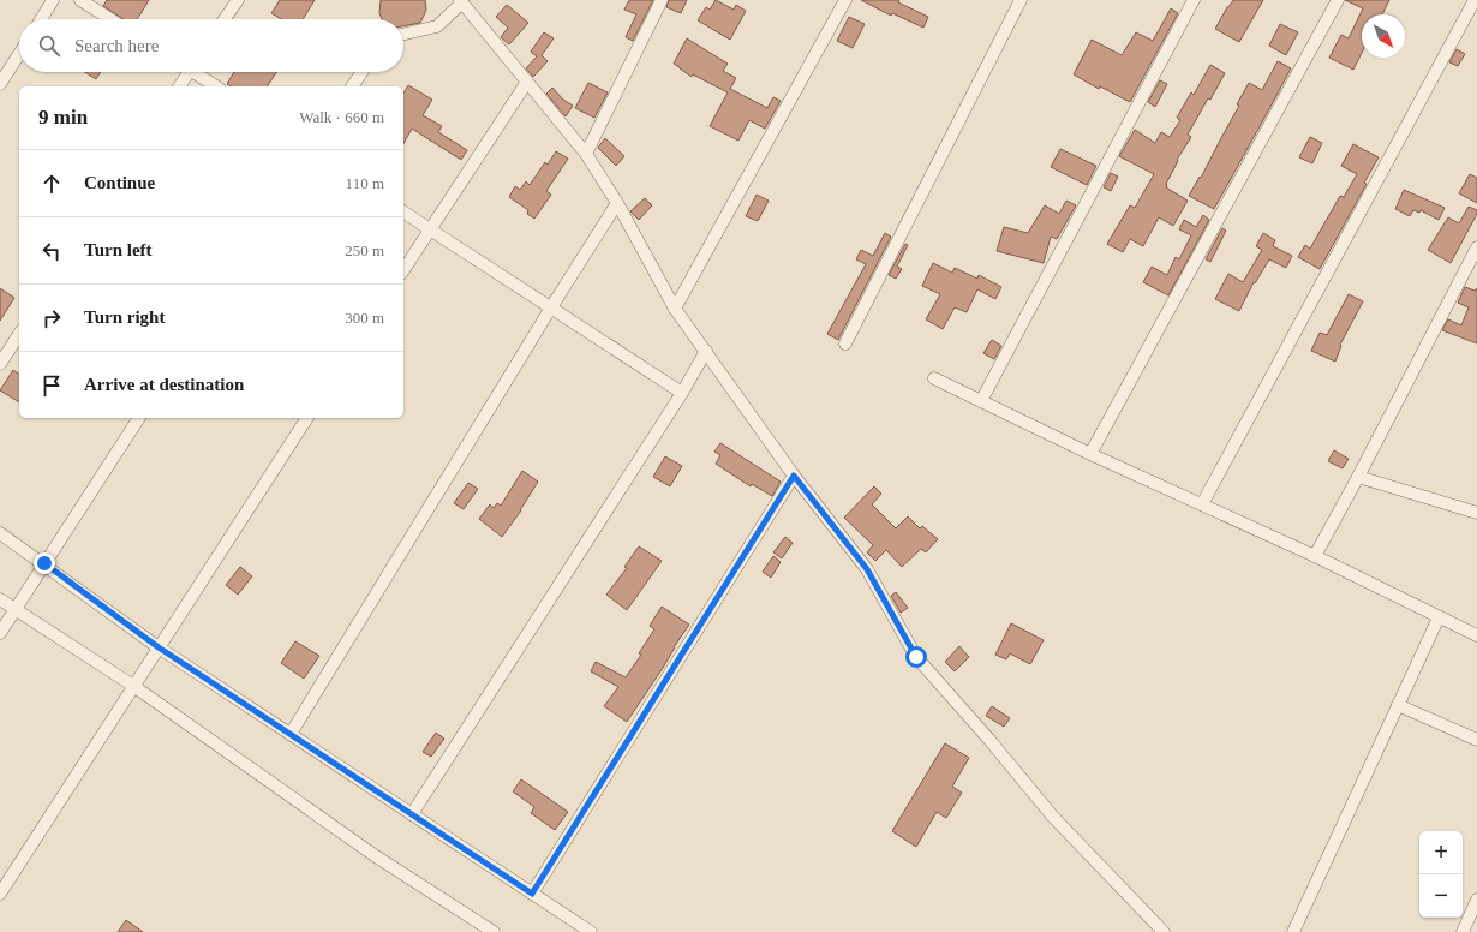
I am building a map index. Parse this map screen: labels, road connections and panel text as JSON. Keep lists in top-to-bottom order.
{
  "north": "bottom right",
  "page": {
    "search": "Search here",
    "heading": ["9 min", "Walk · 660 m"],
    "list": [
      ["Continue", "110 m"],
      ["Turn left", "250 m"],
      ["Turn right", "300 m"],
      "Arrive at destination"
    ],
    "map_buttons": ["+", "−"]
  }
}
